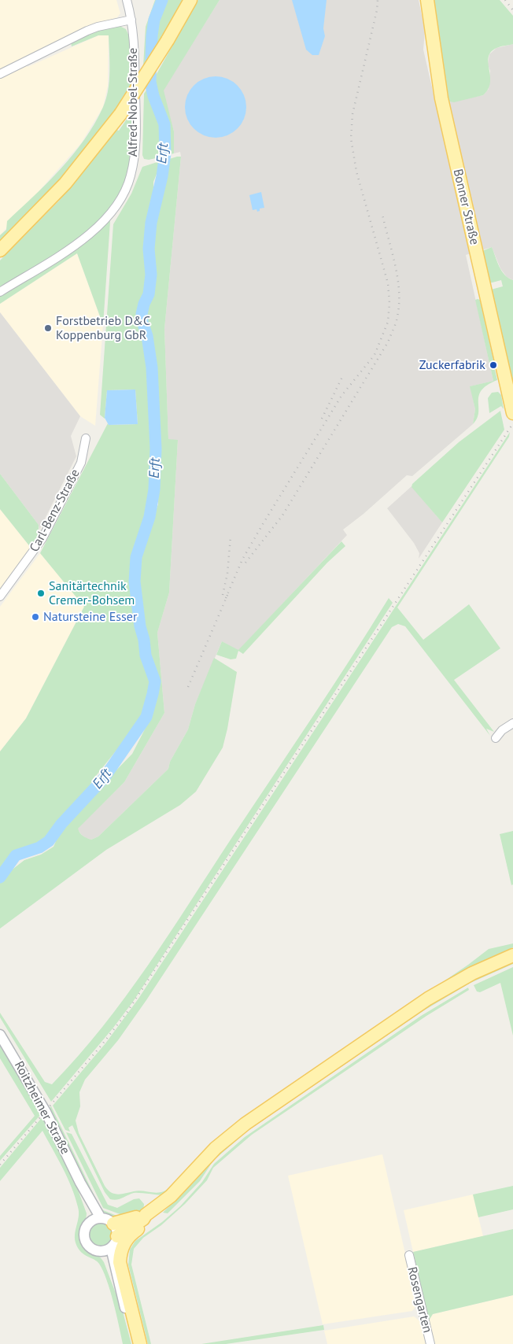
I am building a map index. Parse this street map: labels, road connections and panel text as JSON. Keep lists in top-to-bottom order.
{
  "streets": {
    "main road": ["Bonner Straße"],
    "street": [
      "Alfred-Nobel-Straße",
      "Carl-Benz-Straße",
      "Roitzheimer Straße",
      "Rosengarten"
    ]
  },
  "water": ["Erft"],
  "places": [
    "Forstbetrieb D&C Koppenburg GbR",
    "Zuckerfabrik",
    "Sanitärtechnik Cremer-Bohsem",
    "Natursteine Esser"
  ]
}
